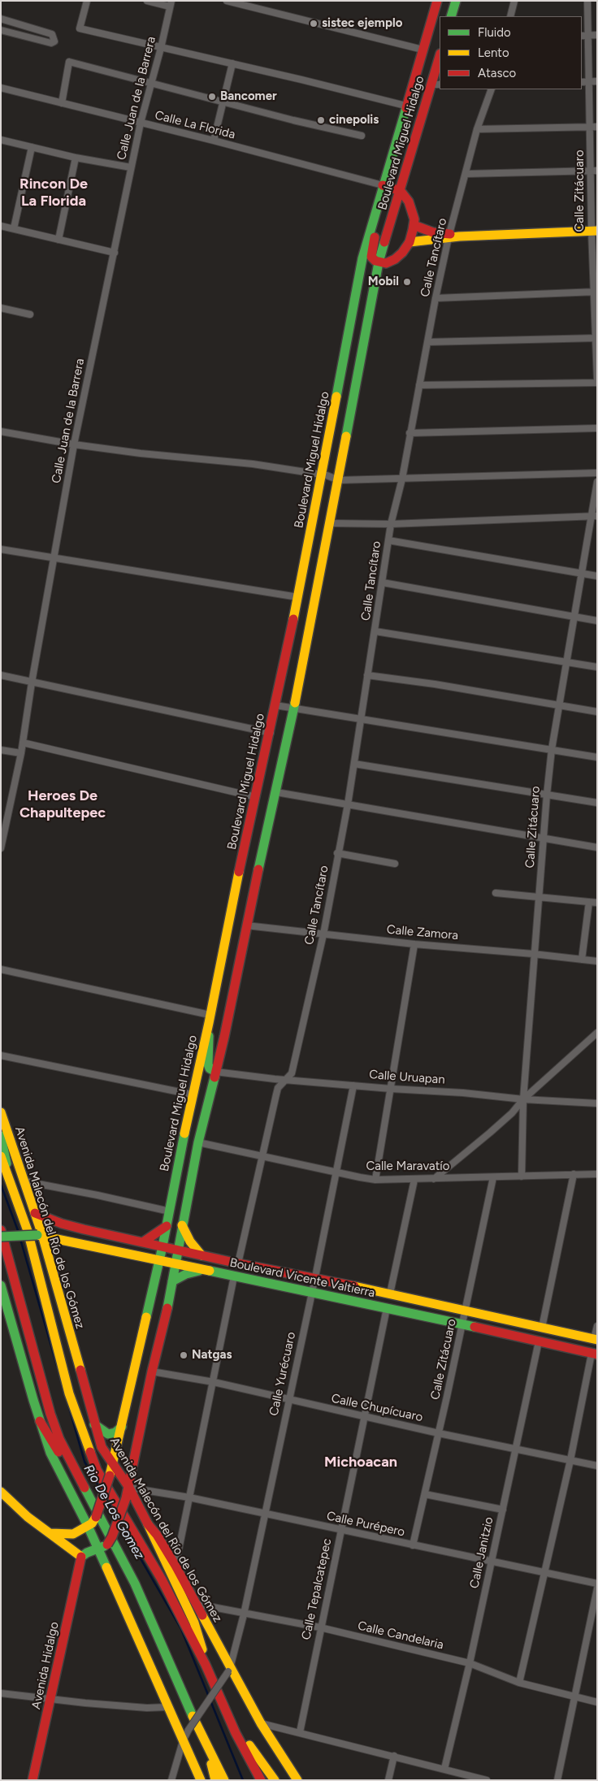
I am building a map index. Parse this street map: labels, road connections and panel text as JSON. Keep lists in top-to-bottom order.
{
  "streets": {
    "main road": [
      "Boulevard Miguel Hidalgo",
      "Avenida Malecón del Río de los Gómez",
      "Boulevard Vicente Valtierra",
      "Avenida Hidalgo"
    ],
    "street": [
      "Calle Juan de la Barrera",
      "Calle La Florida",
      "Calle Zitácuaro",
      "Calle Tancítaro",
      "Calle Zamora",
      "Calle Uruapan",
      "Calle Maravatío",
      "Calle Yurécuaro",
      "Calle Chupícuaro",
      "Calle Purépero",
      "Calle Janitzio",
      "Calle Tepalcatepec",
      "Calle Candelaria"
    ]
  },
  "crossings": [
    ["Calle Juan de la Barrera", "Calle La Florida"],
    ["Calle La Florida", "Boulevard Miguel Hidalgo"],
    ["Boulevard Miguel Hidalgo", "Calle Zamora"],
    ["Boulevard Miguel Hidalgo", "Calle Uruapan"],
    ["Boulevard Miguel Hidalgo", "Calle Maravatío"],
    ["Boulevard Miguel Hidalgo", "Avenida Malecón del Río de los Gómez"],
    ["Boulevard Miguel Hidalgo", "Boulevard Vicente Valtierra"],
    ["Boulevard Miguel Hidalgo", "Calle Chupícuaro"],
    ["Boulevard Miguel Hidalgo", "Calle Purépero"],
    ["Boulevard Miguel Hidalgo", "Avenida Hidalgo"],
    ["Calle Zitácuaro", "Calle Zamora"],
    ["Calle Zitácuaro", "Calle Uruapan"],
    ["Calle Zitácuaro", "Calle Maravatío"],
    ["Calle Zitácuaro", "Boulevard Vicente Valtierra"],
    ["Calle Zitácuaro", "Calle Chupícuaro"],
    ["Calle Zitácuaro", "Calle Purépero"],
    ["Calle Tancítaro", "Calle Zamora"],
    ["Calle Tancítaro", "Calle Uruapan"],
    ["Calle Tancítaro", "Calle Maravatío"],
    ["Calle Tancítaro", "Boulevard Vicente Valtierra"],
    ["Calle Uruapan", "Calle Yurécuaro"],
    ["Calle Maravatío", "Calle Yurécuaro"],
    ["Avenida Malecón del Río de los Gómez", "Boulevard Vicente Valtierra"],
    ["Avenida Malecón del Río de los Gómez", "Calle Yurécuaro"],
    ["Avenida Malecón del Río de los Gómez", "Calle Purépero"],
    ["Avenida Malecón del Río de los Gómez", "Calle Candelaria"],
    ["Boulevard Vicente Valtierra", "Calle Yurécuaro"],
    ["Boulevard Vicente Valtierra", "Calle Janitzio"],
    ["Boulevard Vicente Valtierra", "Calle Tepalcatepec"],
    ["Calle Yurécuaro", "Calle Chupícuaro"],
    ["Calle Yurécuaro", "Calle Purépero"],
    ["Calle Yurécuaro", "Calle Candelaria"],
    ["Calle Chupícuaro", "Calle Janitzio"],
    ["Calle Chupícuaro", "Calle Tepalcatepec"],
    ["Calle Purépero", "Calle Janitzio"],
    ["Calle Purépero", "Calle Tepalcatepec"],
    ["Calle Janitzio", "Calle Candelaria"],
    ["Calle Tepalcatepec", "Calle Candelaria"]
  ],
  "districts": ["Rincon De La Florida", "Heroes De Chapultepec", "Michoacan"],
  "water": ["Rio De Los Gomez"],
  "places": [
    "sistec ejemplo",
    "Bancomer",
    "cinepolis",
    "Mobil",
    "Natgas"
  ],
  "legend": ["Fluido", "Lento", "Atasco"]
}
